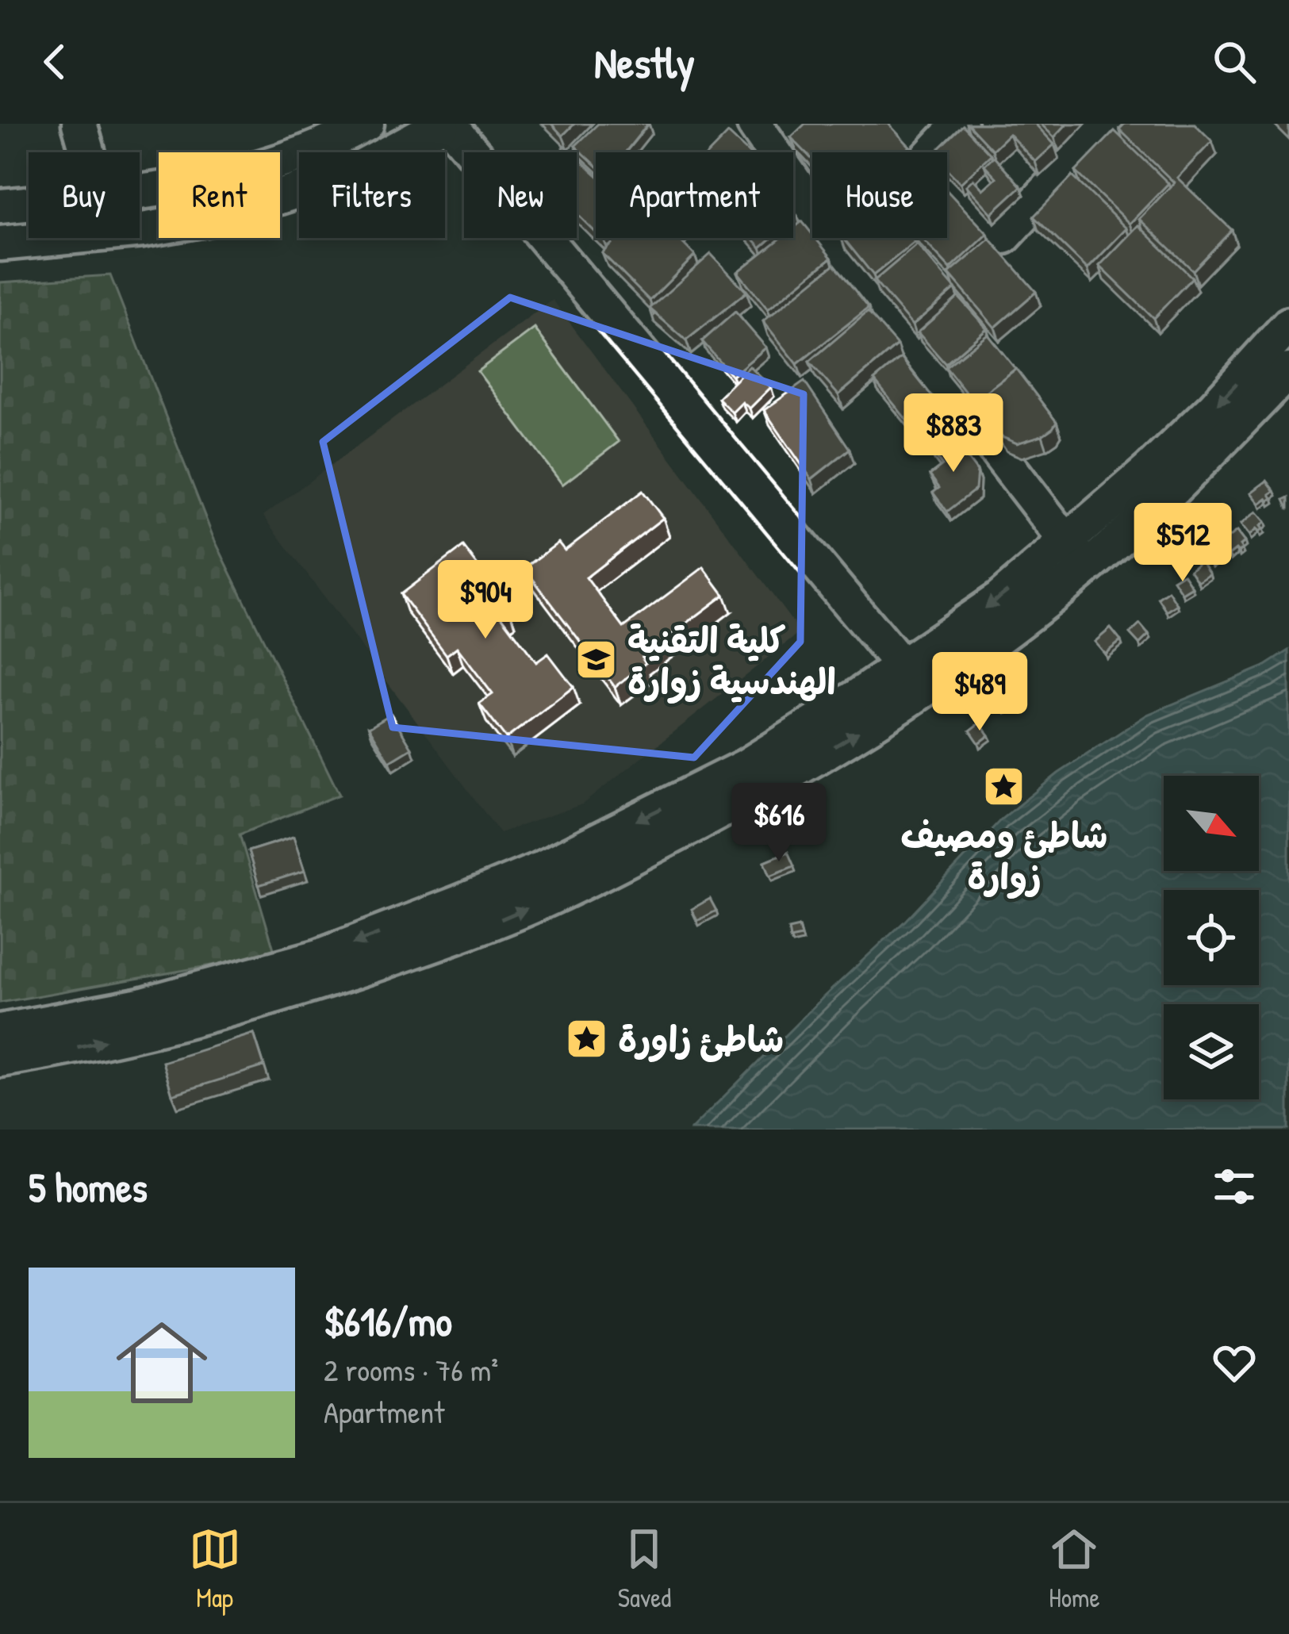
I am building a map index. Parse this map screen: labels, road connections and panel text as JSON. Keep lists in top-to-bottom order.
{
  "places": {
    "school or university": ["كلية التقنية الهندسية زوارة"],
    "place": ["شاطئ ومصيف زوارة", "شاطئ زاورة"]
  },
  "north": "bottom right",
  "page": {
    "header": "Nestly",
    "chip": [
      "Buy",
      "Rent",
      "Filters",
      "New",
      "Apartment",
      "House"
    ],
    "price": [
      "$883",
      "$512",
      "$904",
      "$489",
      "$616"
    ],
    "heading": "5 homes",
    "list": [
      {
        "name": "$616/mo",
        "note": "2 rooms · 76 m² · Apartment"
      }
    ],
    "tabs": ["Map", "Saved", "Home"]
  }
}
